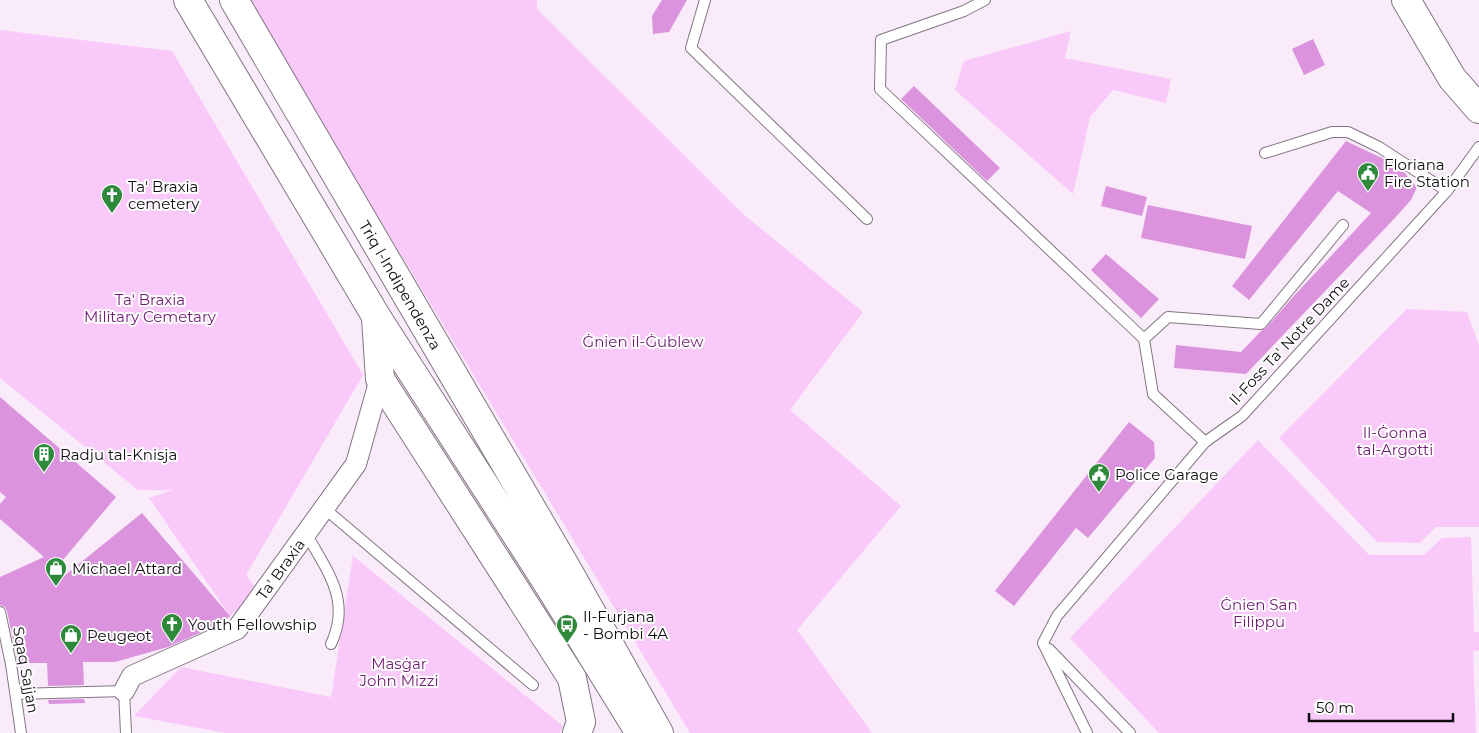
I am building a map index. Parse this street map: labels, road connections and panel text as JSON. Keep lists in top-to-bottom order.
{
  "streets": {
    "main road": ["Triq l-Indipendenza"],
    "street": ["Ta' Braxia"],
    "lane": ["Il-Foss Ta' Notre Dame", "Sqaq Sajjan"]
  },
  "parks": [
    "Ta' Braxia Military Cemetary",
    "Ġnien il-Ġublew",
    "Il-Ġonna tal-Argotti",
    "Ġnien San Filippu",
    "Masġar John Mizzi"
  ],
  "places": {
    "public building": ["Floriana Fire Station", "Police Garage"],
    "church": ["Ta' Braxia cemetery", "Youth Fellowship"],
    "building": ["Radju tal-Knisja"],
    "shop": ["Michael Attard", "Peugeot"],
    "bus stop": ["Il-Furjana - Bombi 4A"]
  },
  "scale_bar": "50 m"
}
